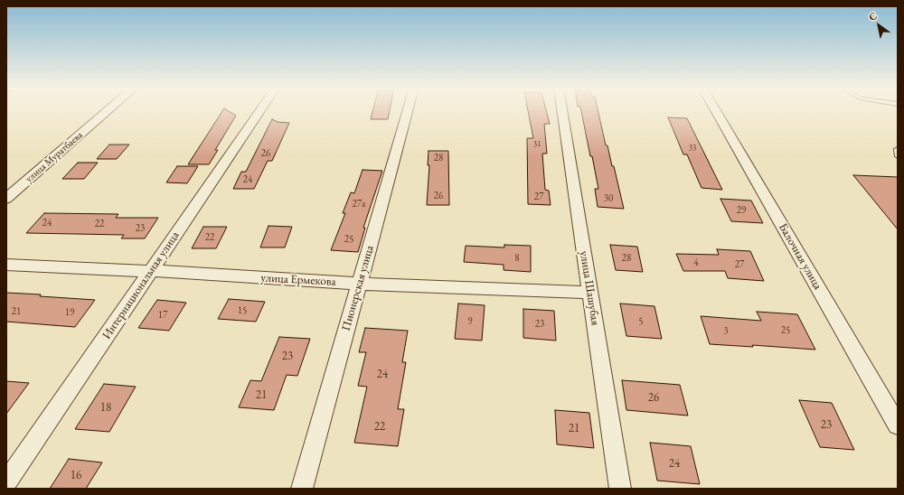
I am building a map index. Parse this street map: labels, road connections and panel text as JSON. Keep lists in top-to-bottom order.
{
  "streets": {
    "street": [
      "улица Муратбаева",
      "Балочная улица",
      "улица Ермекова",
      "Интернациональная улица",
      "Пионерская улица",
      "улица Шашубая"
    ]
  },
  "crossings": [
    ["улица Ермекова", "Интернациональная улица"],
    ["улица Ермекова", "Пионерская улица"],
    ["улица Ермекова", "улица Шашубая"]
  ],
  "house_numbers": [
    "31",
    "33",
    "26",
    "28",
    "24",
    "26",
    "27",
    "30",
    "27а",
    "29",
    "24",
    "22",
    "23",
    "22",
    "25",
    "8",
    "28",
    "4",
    "27",
    "15",
    "21",
    "19",
    "17",
    "9",
    "5",
    "23",
    "25",
    "3",
    "23",
    "24",
    "21",
    "26",
    "18",
    "23",
    "22",
    "21",
    "24",
    "16"
  ],
  "north": "top left"
}
